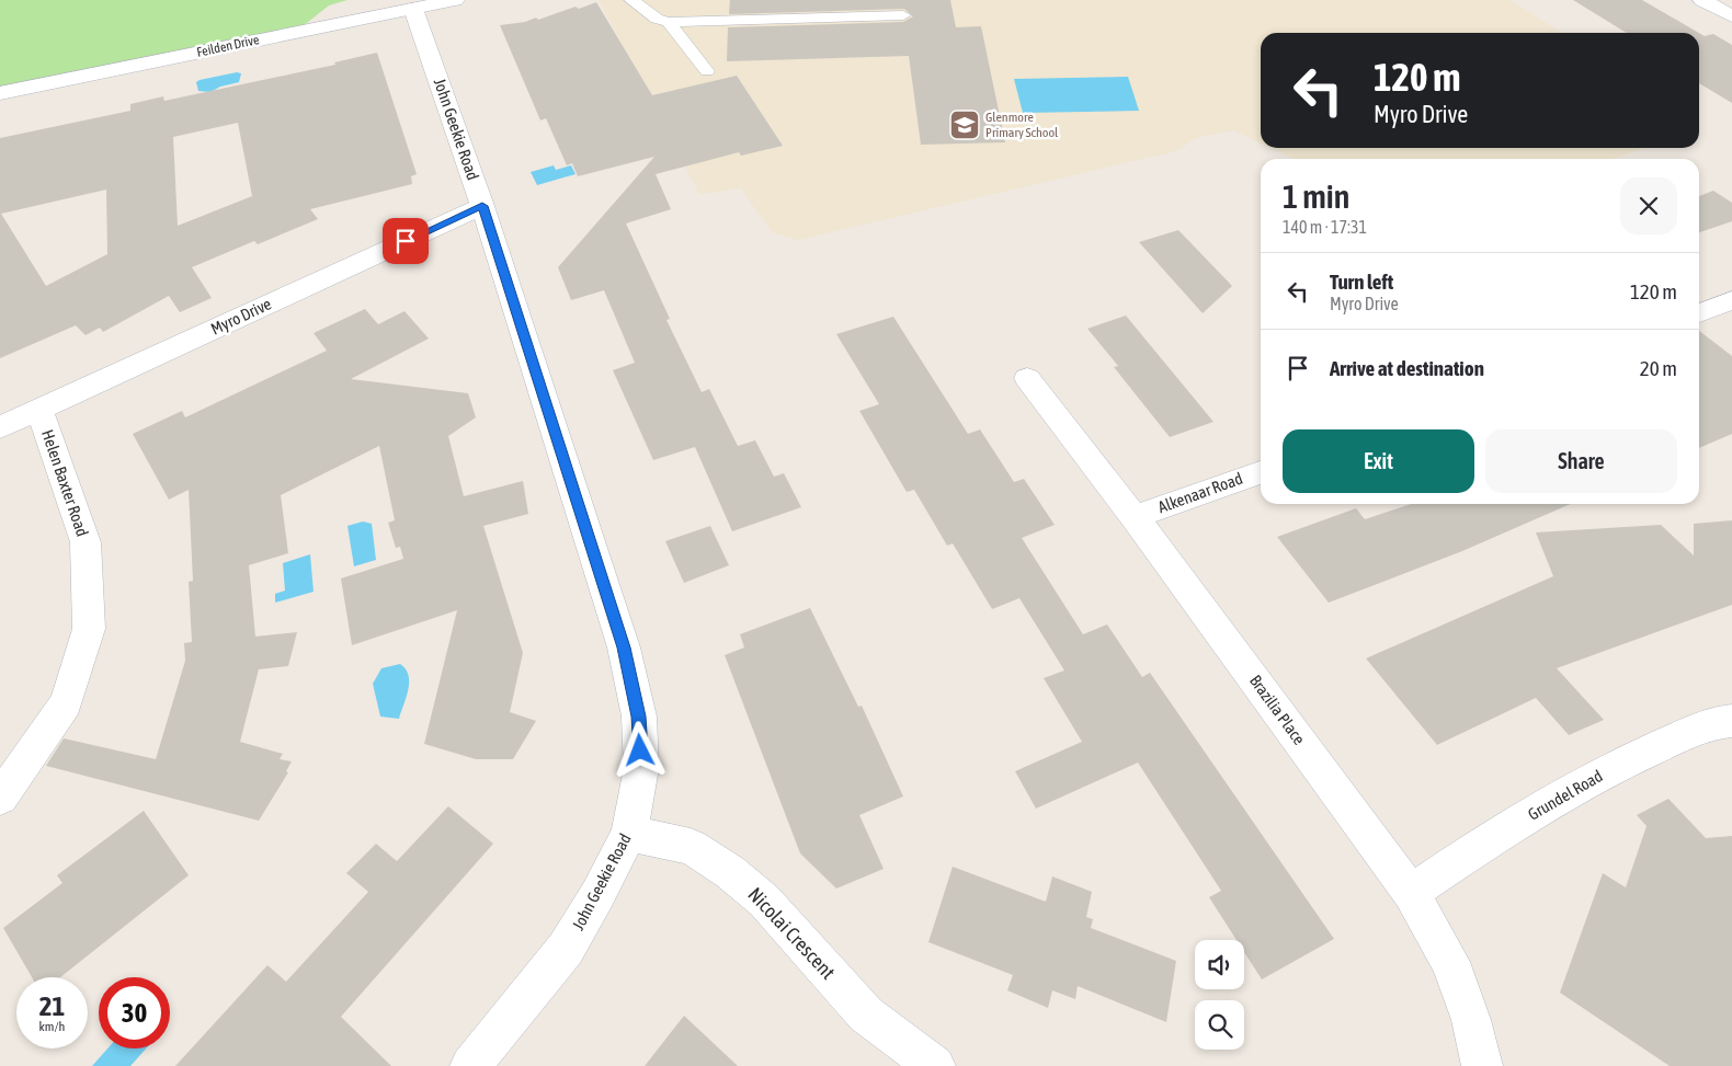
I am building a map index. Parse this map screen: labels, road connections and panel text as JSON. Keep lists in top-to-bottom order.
{
  "streets": {
    "street": [
      "Feilden Drive",
      "John Geekie Road",
      "Myro Drive",
      "Helen Baxter Road",
      "Alkenaar Road",
      "Brazilia Place",
      "Grundel Road",
      "Nicolai Crescent"
    ]
  },
  "crossings": [
    ["Feilden Drive", "John Geekie Road"],
    ["John Geekie Road", "Myro Drive"],
    ["John Geekie Road", "Nicolai Crescent"],
    ["Myro Drive", "Helen Baxter Road"],
    ["Alkenaar Road", "Brazilia Place"],
    ["Brazilia Place", "Grundel Road"]
  ],
  "places": {
    "school or university": ["Glenmore Primary School"]
  },
  "page": {
    "turn": ["120 m", "Myro Drive"],
    "heading": ["1 min", "140 m · 17:31"],
    "list": [
      {
        "name": "Turn left",
        "note": "Myro Drive",
        "value": "120 m"
      },
      {
        "name": "Arrive at destination",
        "value": "20 m"
      }
    ],
    "buttons": ["Exit", "Share"],
    "speed": "21 km/h",
    "limit": "30"
  }
}
